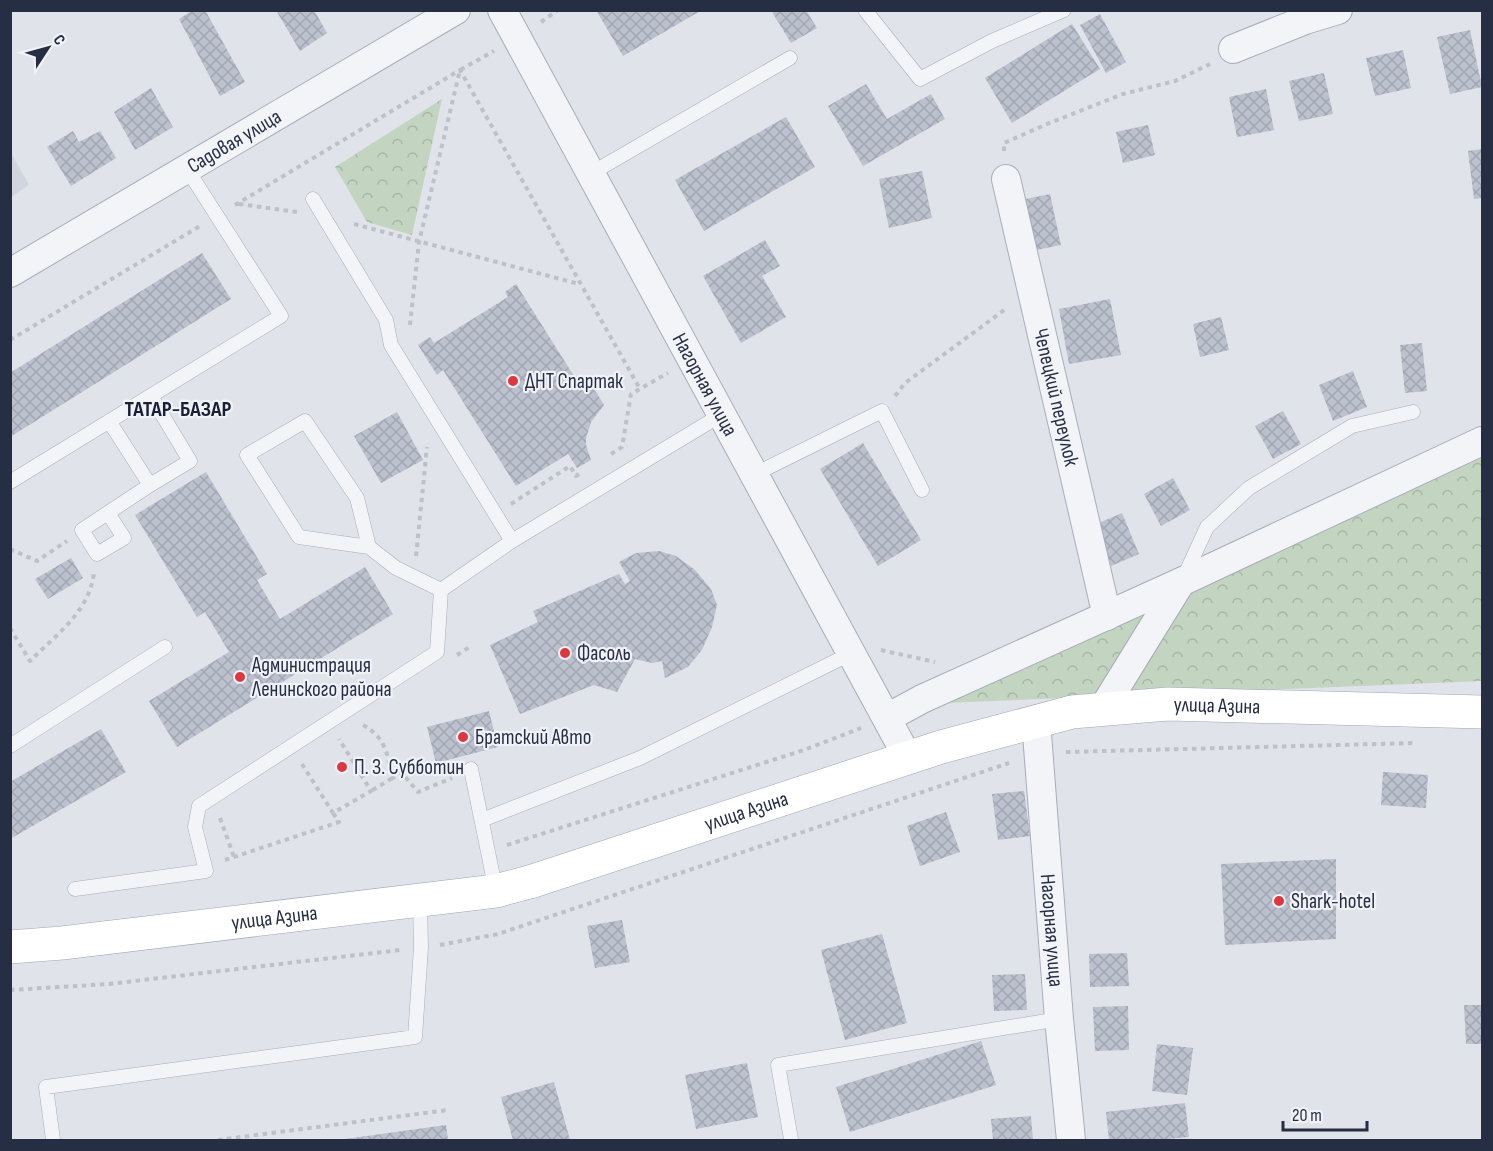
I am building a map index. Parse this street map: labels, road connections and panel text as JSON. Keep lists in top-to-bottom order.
{
  "streets": {
    "main road": ["улица Азина"],
    "street": ["Садовая улица", "Нагорная улица", "Чепецкий переулок"]
  },
  "crossings": [
    ["Нагорная улица", "улица Азина"]
  ],
  "districts": ["ТАТАР-БАЗАР"],
  "places": [
    "ДНТ Спартак",
    "Фасоль",
    "Администрация Ленинского района",
    "Братский Авто",
    "П. З. Субботин",
    "Shark-hotel"
  ],
  "scale_bar": "20 m",
  "north": "top right"
}
